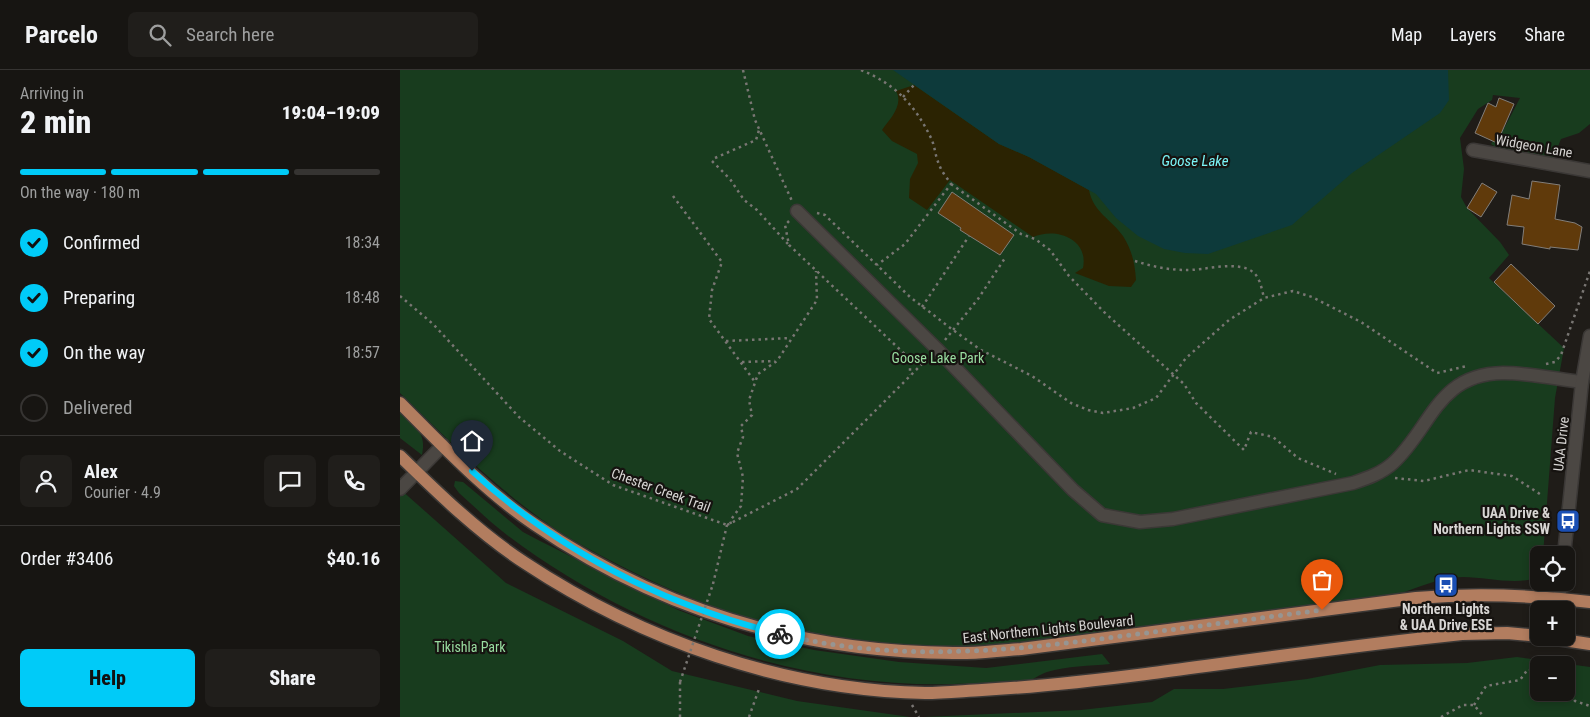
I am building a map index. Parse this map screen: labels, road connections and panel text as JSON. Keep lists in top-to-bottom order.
{
  "streets": {
    "main road": ["East Northern Lights Boulevard"],
    "street": ["Widgeon Lane", "UAA Drive"],
    "path": ["Chester Creek Trail"]
  },
  "water": ["Goose Lake"],
  "parks": ["Goose Lake Park", "Tikishla Park"],
  "places": {
    "bus stop": ["UAA Drive & Northern Lights SSW", "Northern Lights & UAA Drive ESE"]
  },
  "page": {
    "header": "Parcelo",
    "search": "Search here",
    "nav": ["Map", "Layers", "Share"],
    "heading": ["2 min", "Arriving in", "19:04–19:09"],
    "panel": [
      "Alex",
      "Courier · 4.9",
      "Order #3406",
      "$40.16"
    ],
    "bar": "On the way · 180 m",
    "list": [
      ["Confirmed", "18:34"],
      ["Preparing", "18:48"],
      ["On the way", "18:57"],
      "Delivered"
    ],
    "map_buttons": ["+", "−"],
    "buttons": ["Help", "Share"]
  }
}
